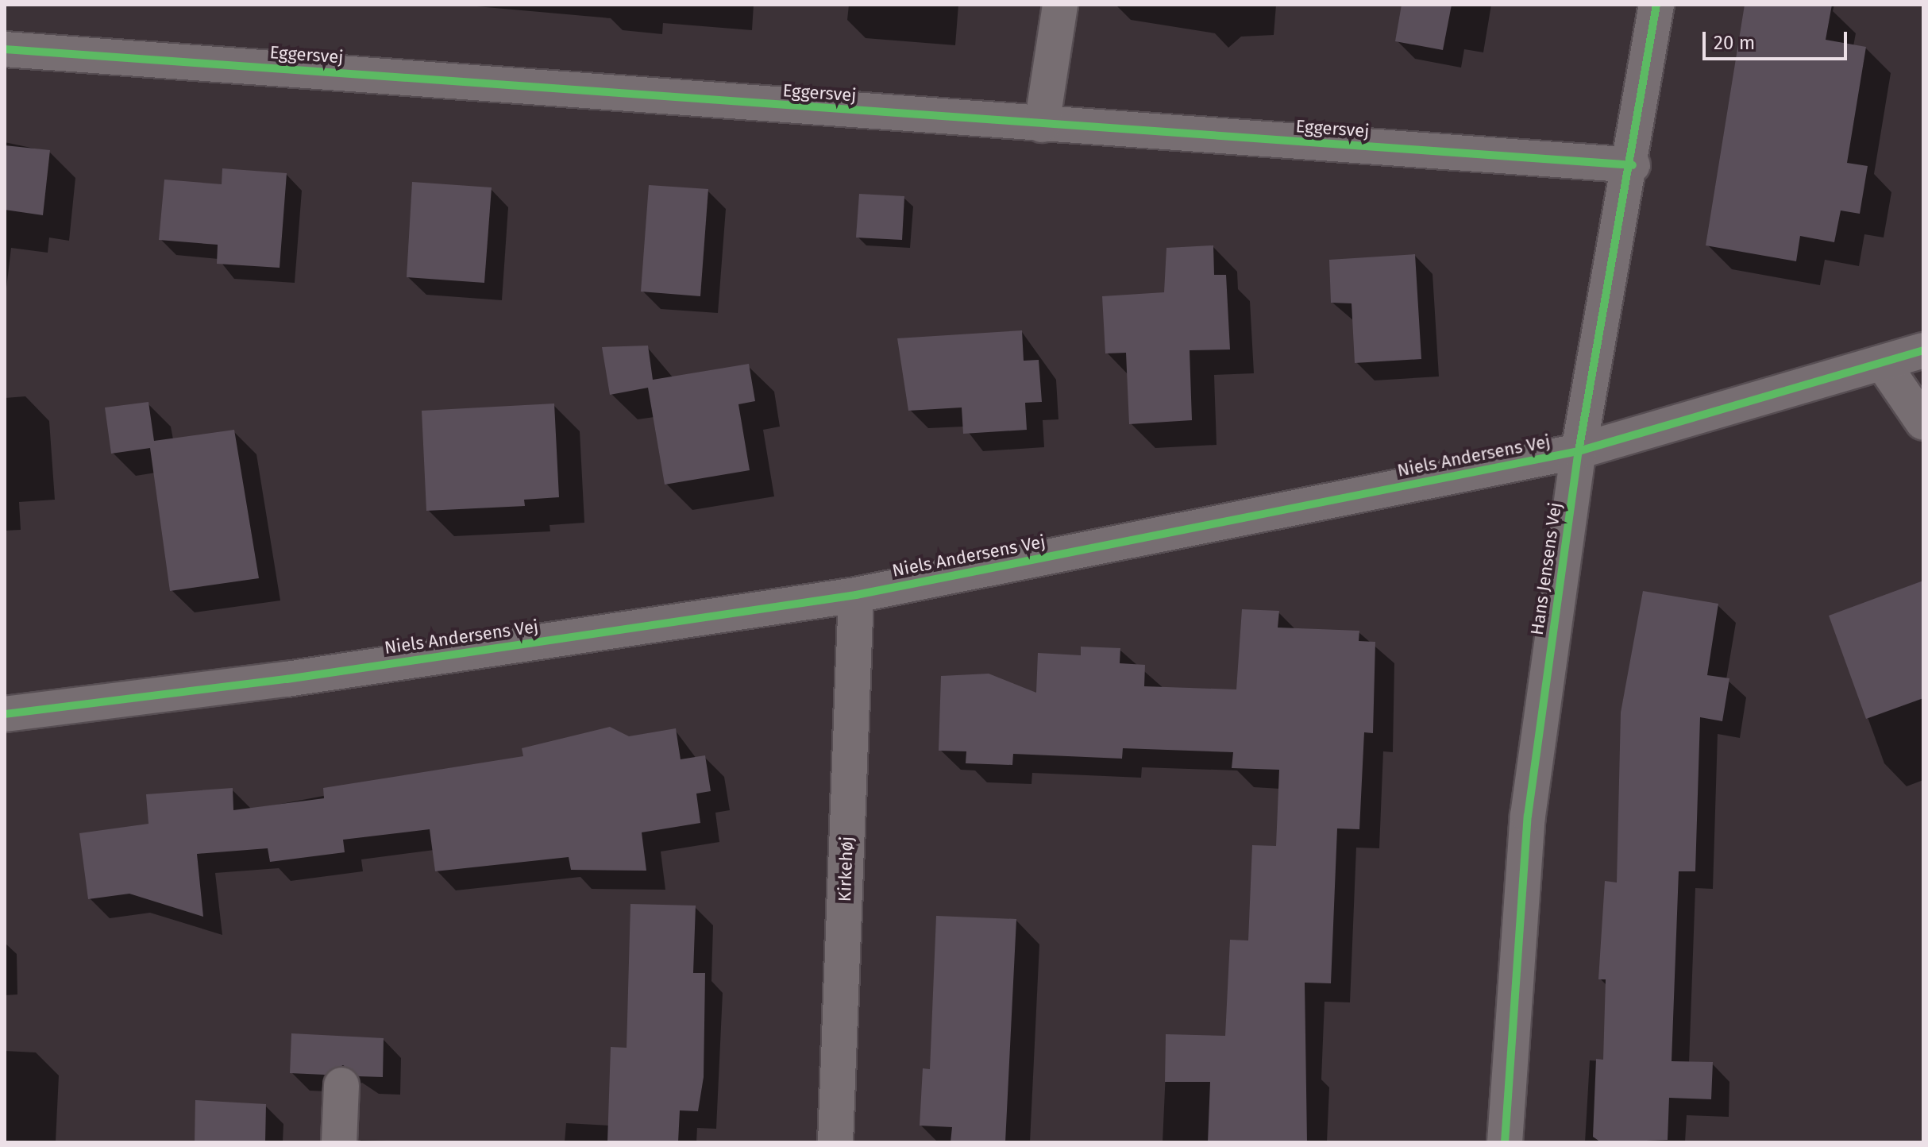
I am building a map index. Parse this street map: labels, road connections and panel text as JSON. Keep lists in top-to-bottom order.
{
  "streets": {
    "street": [
      "Eggersvej",
      "Niels Andersens Vej",
      "Hans Jensens Vej",
      "Kirkehøj"
    ]
  },
  "crossings": [
    ["Eggersvej", "Hans Jensens Vej"],
    ["Niels Andersens Vej", "Hans Jensens Vej"],
    ["Niels Andersens Vej", "Kirkehøj"]
  ],
  "scale_bar": "20 m"
}
